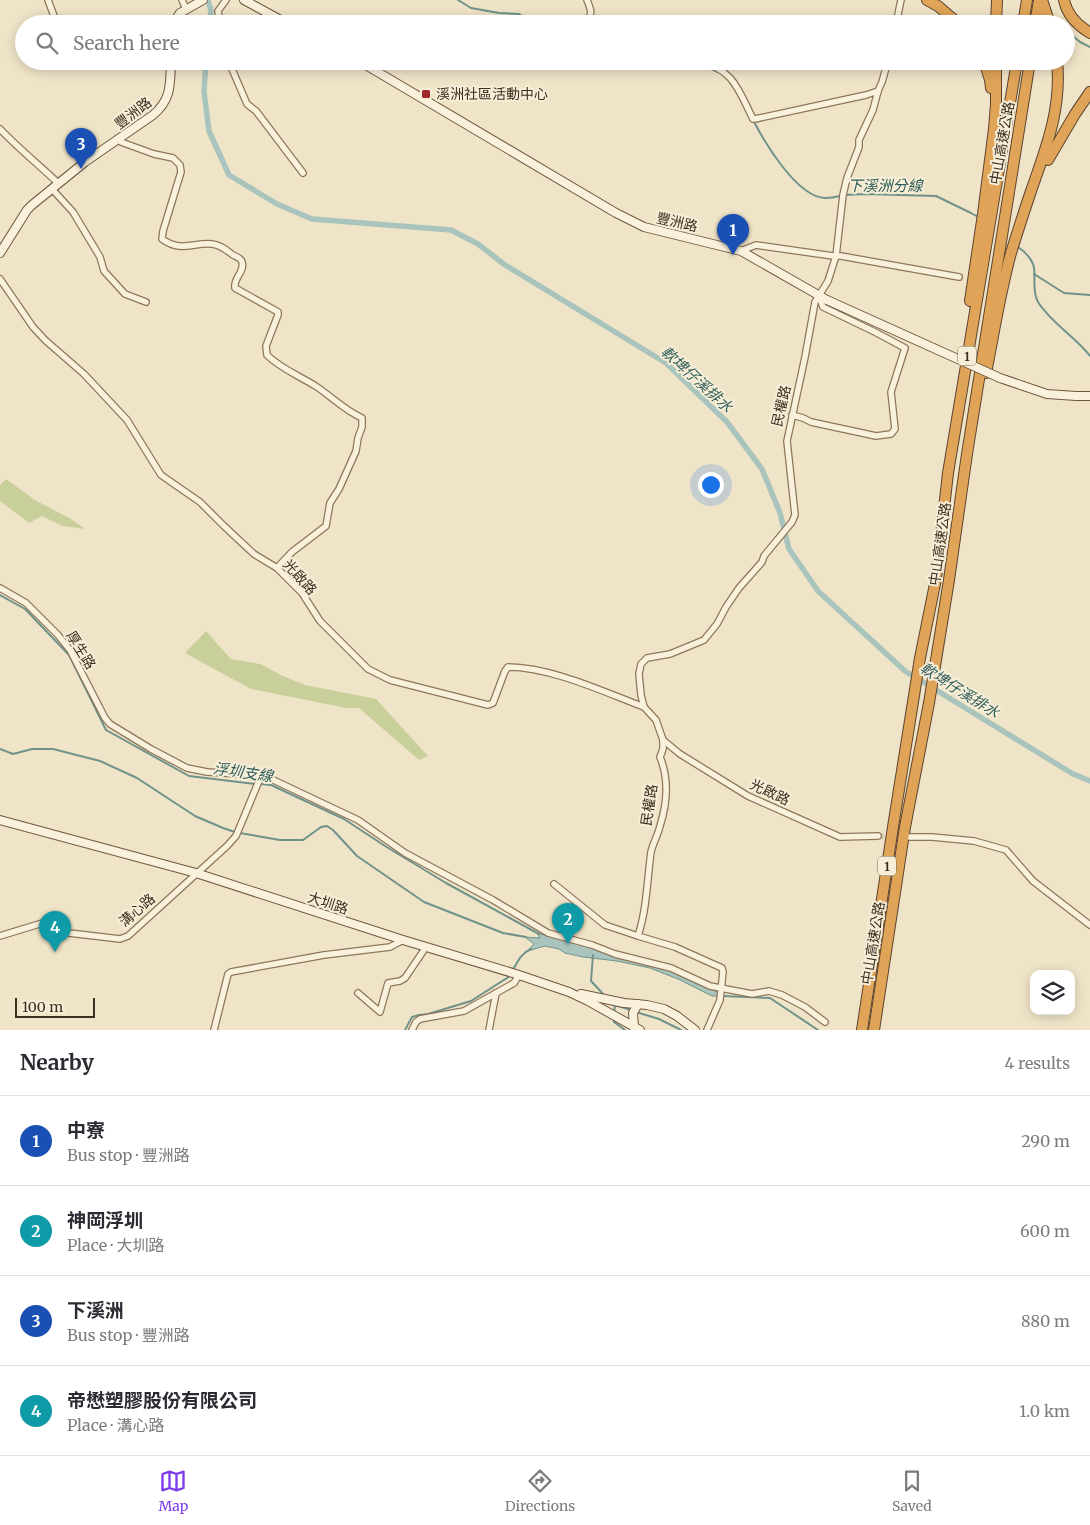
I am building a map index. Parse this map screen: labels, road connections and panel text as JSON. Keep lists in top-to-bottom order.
{
  "streets": {
    "highway": ["中山高速公路", "1"],
    "street": [
      "豐洲路",
      "民權路",
      "光啟路",
      "厚生路",
      "大圳路",
      "溝心路"
    ]
  },
  "crossings": [
    ["豐洲路", "民權路"],
    ["民權路", "光啟路"],
    ["大圳路", "溝心路"]
  ],
  "water": ["下溪洲分線", "軟埤仔溪排水", "浮圳支線"],
  "places": {
    "transit": ["溪洲社區活動中心"]
  },
  "scale_bar": "100 m",
  "page": {
    "search": "Search here",
    "pins": [
      "3",
      "1",
      "2",
      "4"
    ],
    "scale": "100 m",
    "heading": ["Nearby", "4 results"],
    "list": [
      {
        "mark": "1",
        "name": "中寮",
        "note": "Bus stop · 豐洲路",
        "value": "290 m"
      },
      {
        "mark": "2",
        "name": "神岡浮圳",
        "note": "Place · 大圳路",
        "value": "600 m"
      },
      {
        "mark": "3",
        "name": "下溪洲",
        "note": "Bus stop · 豐洲路",
        "value": "880 m"
      },
      {
        "mark": "4",
        "name": "帝懋塑膠股份有限公司",
        "note": "Place · 溝心路",
        "value": "1.0 km"
      }
    ],
    "nav": ["Map", "Directions", "Saved"]
  }
}
